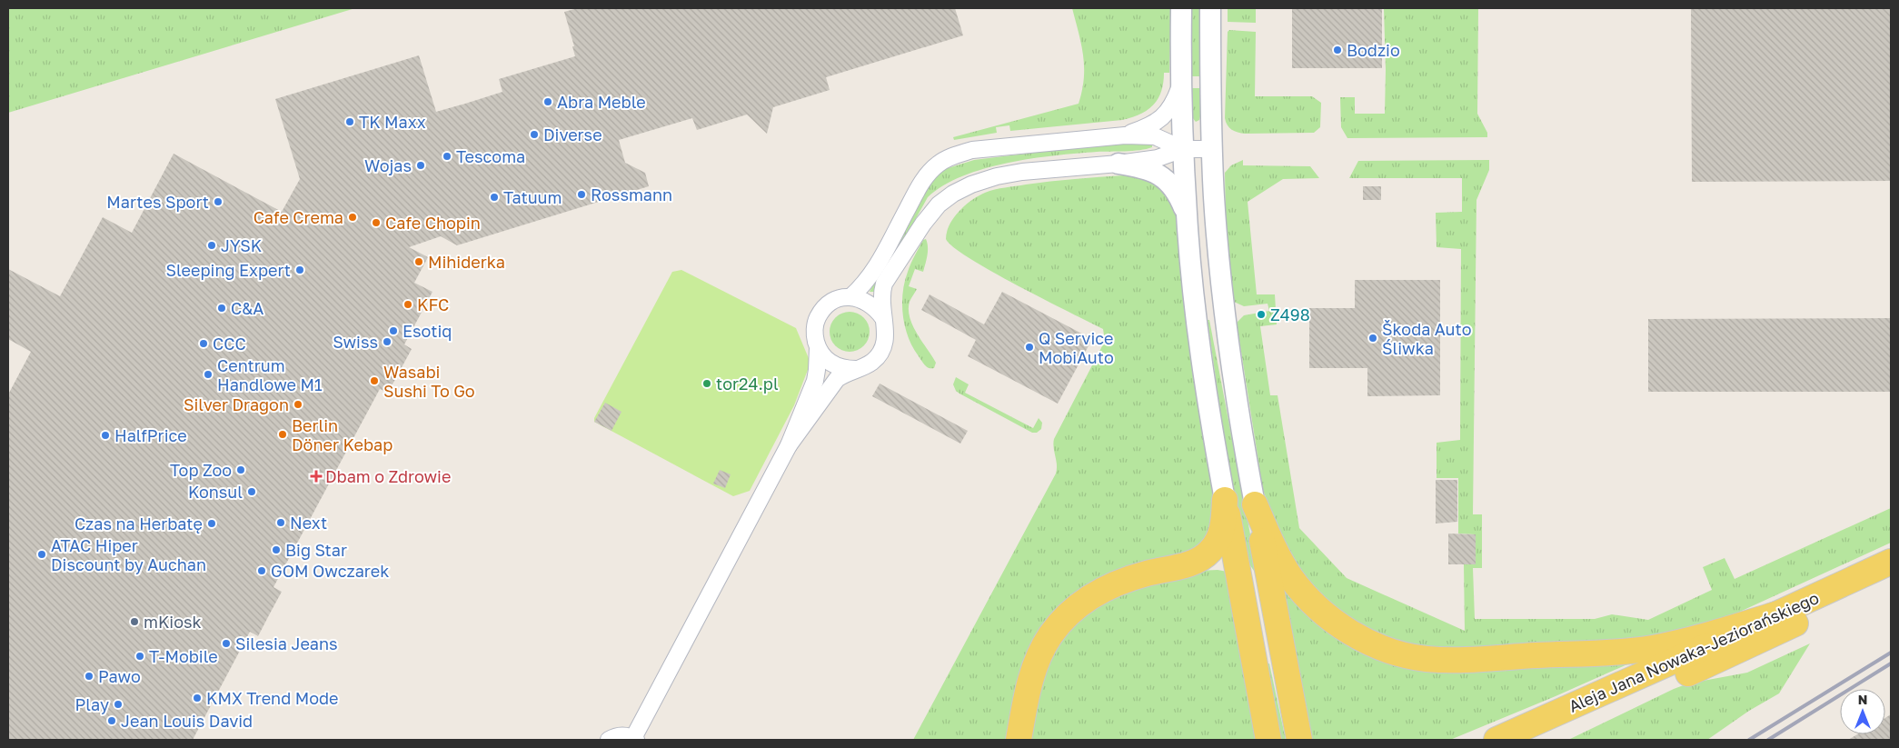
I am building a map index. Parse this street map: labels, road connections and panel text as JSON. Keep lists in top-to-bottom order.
{
  "streets": {
    "main road": ["Aleja Jana Nowaka-Jeziorańskiego"]
  },
  "places": {
    "other": [
      "Bodzio",
      "Abra Meble",
      "TK Maxx",
      "Diverse",
      "Tescoma",
      "Wojas",
      "Rossmann",
      "Tatuum",
      "Martes Sport",
      "Cafe Crema",
      "Cafe Chopin",
      "JYSK",
      "Mihiderka",
      "Sleeping Expert",
      "KFC",
      "C&A",
      "Z498",
      "Esotiq",
      "Škoda Auto Śliwka",
      "Swiss",
      "CCC",
      "Q Service MobiAuto",
      "Centrum Handlowe M1",
      "Wasabi Sushi To Go",
      "tor24.pl",
      "Silver Dragon",
      "Berlin Döner Kebap",
      "HalfPrice",
      "Top Zoo",
      "Konsul",
      "Next",
      "Czas na Herbatę",
      "Big Star",
      "ATAC Hiper Discount by Auchan",
      "GOM Owczarek",
      "mKiosk",
      "Silesia Jeans",
      "T-Mobile",
      "Pawo",
      "KMX Trend Mode",
      "Play",
      "Jean Louis David"
    ],
    "health": ["Dbam o Zdrowie"]
  },
  "north": "top"
}
